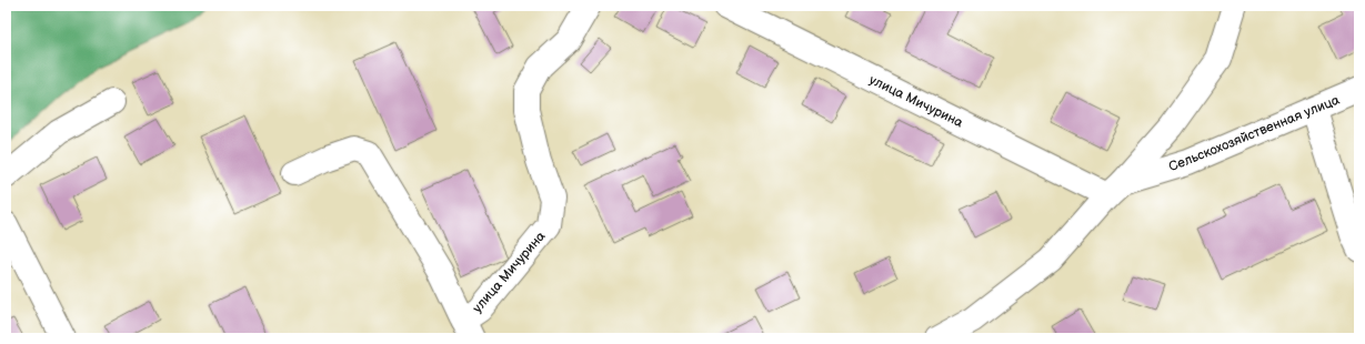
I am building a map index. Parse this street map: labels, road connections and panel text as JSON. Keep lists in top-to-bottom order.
{
  "streets": {
    "street": ["улица Мичурина", "Сельскохозяйственная улица"]
  },
  "crossings": [
    ["улица Мичурина", "Сельскохозяйственная улица"]
  ]
}
